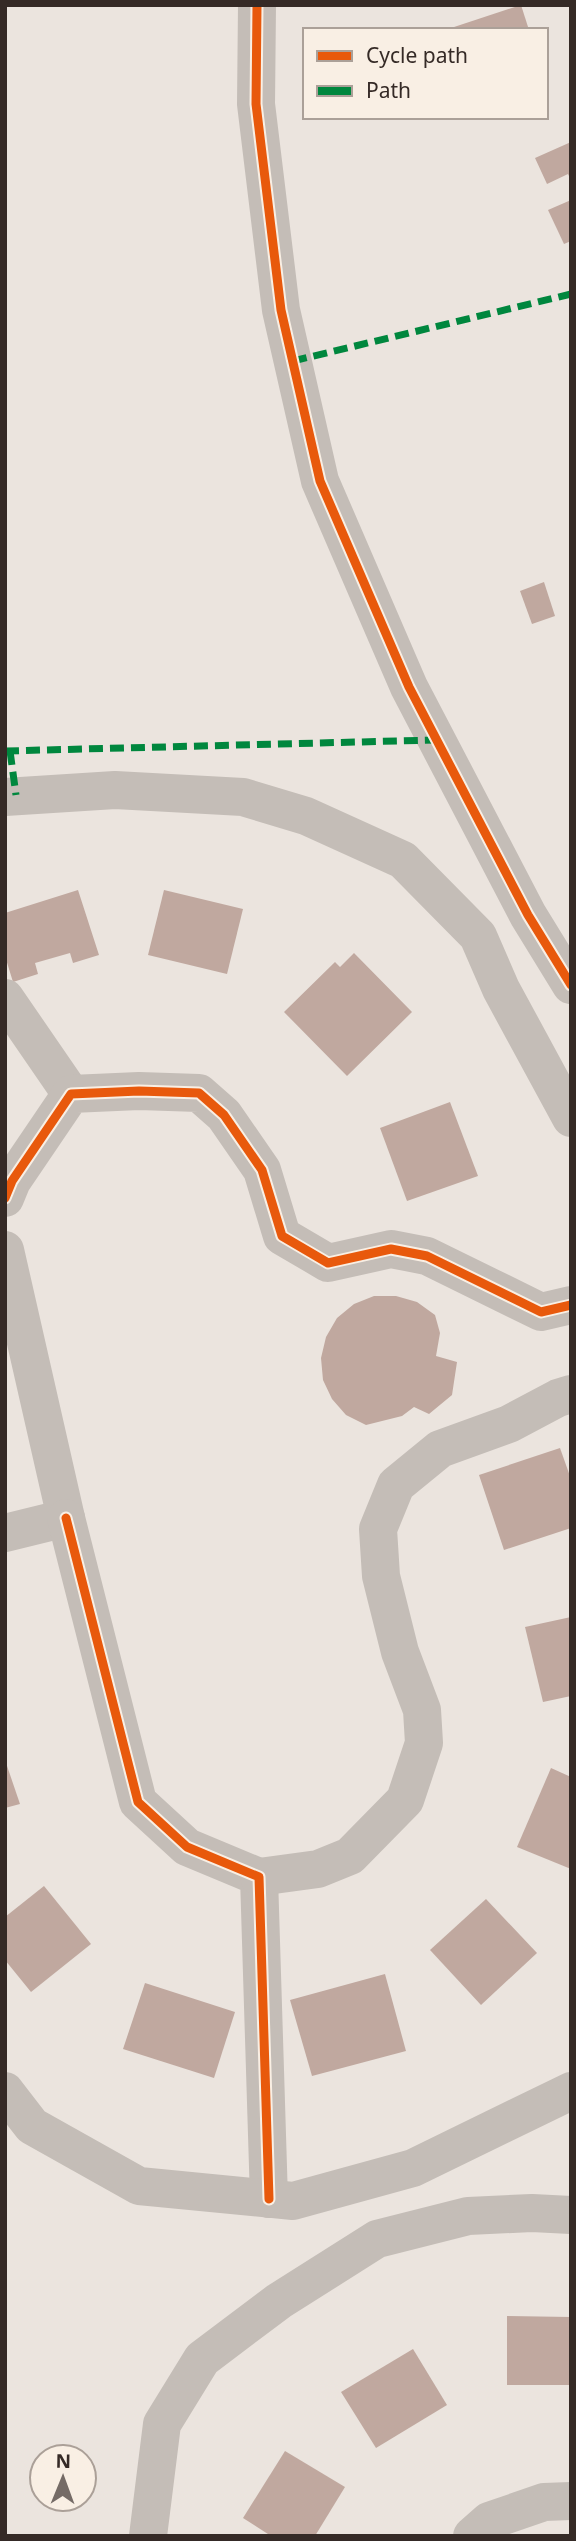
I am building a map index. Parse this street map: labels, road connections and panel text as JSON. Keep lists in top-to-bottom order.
{
  "legend": ["Cycle path", "Path"],
  "north": "top"
}
